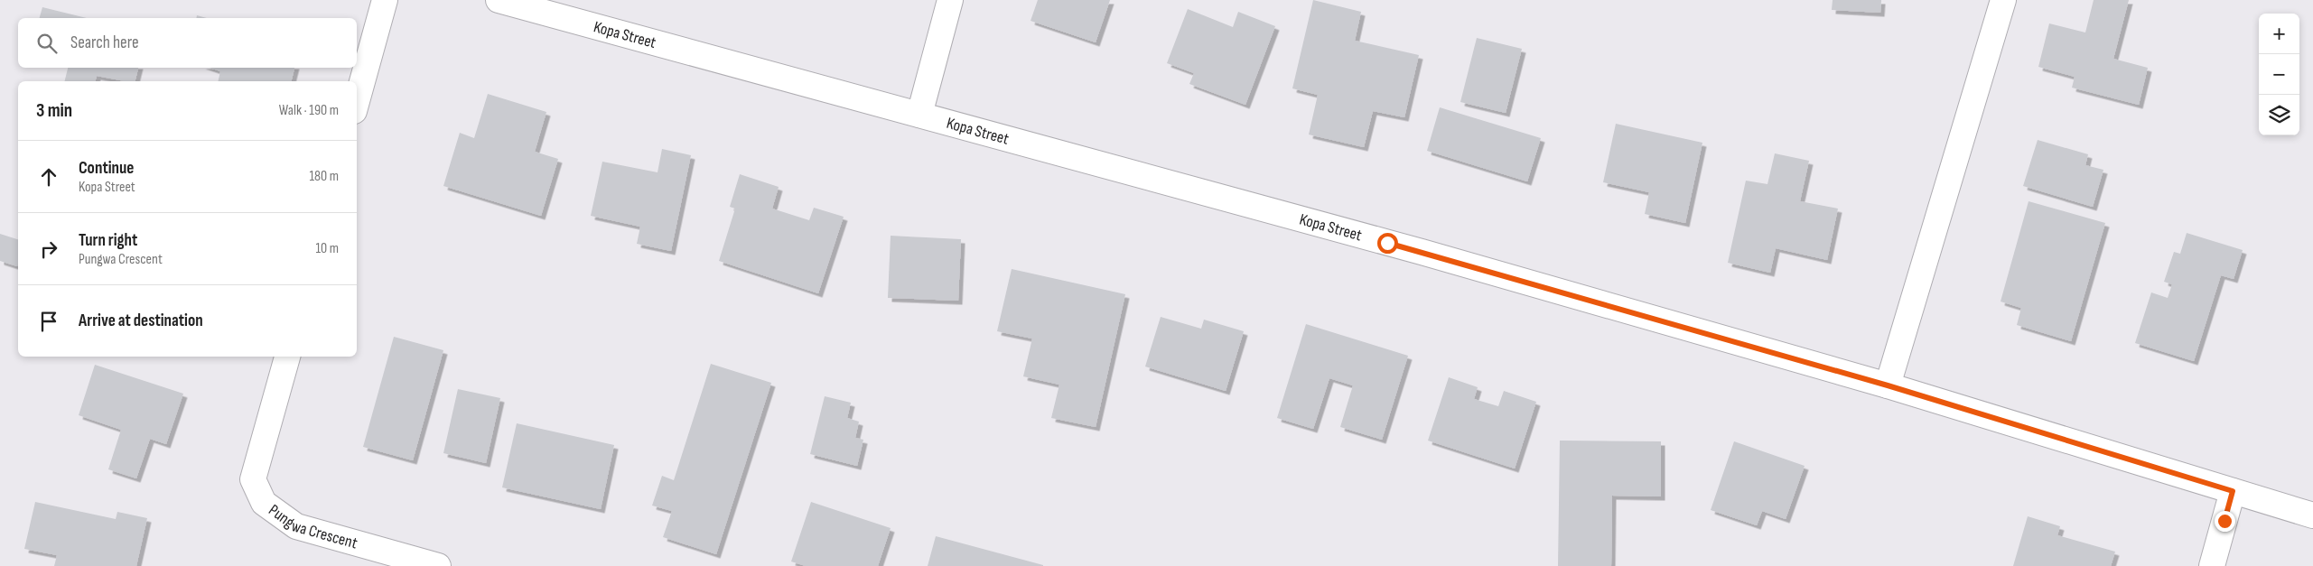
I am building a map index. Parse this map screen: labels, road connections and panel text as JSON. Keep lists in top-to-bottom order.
{
  "streets": {
    "street": ["Kopa Street", "Pungwa Crescent"]
  },
  "page": {
    "map_buttons": ["+", "−"],
    "search": "Search here",
    "heading": ["3 min", "Walk · 190 m"],
    "list": [
      ["Continue", "Kopa Street", "180 m"],
      ["Turn right", "Pungwa Crescent", "10 m"],
      "Arrive at destination"
    ]
  }
}
